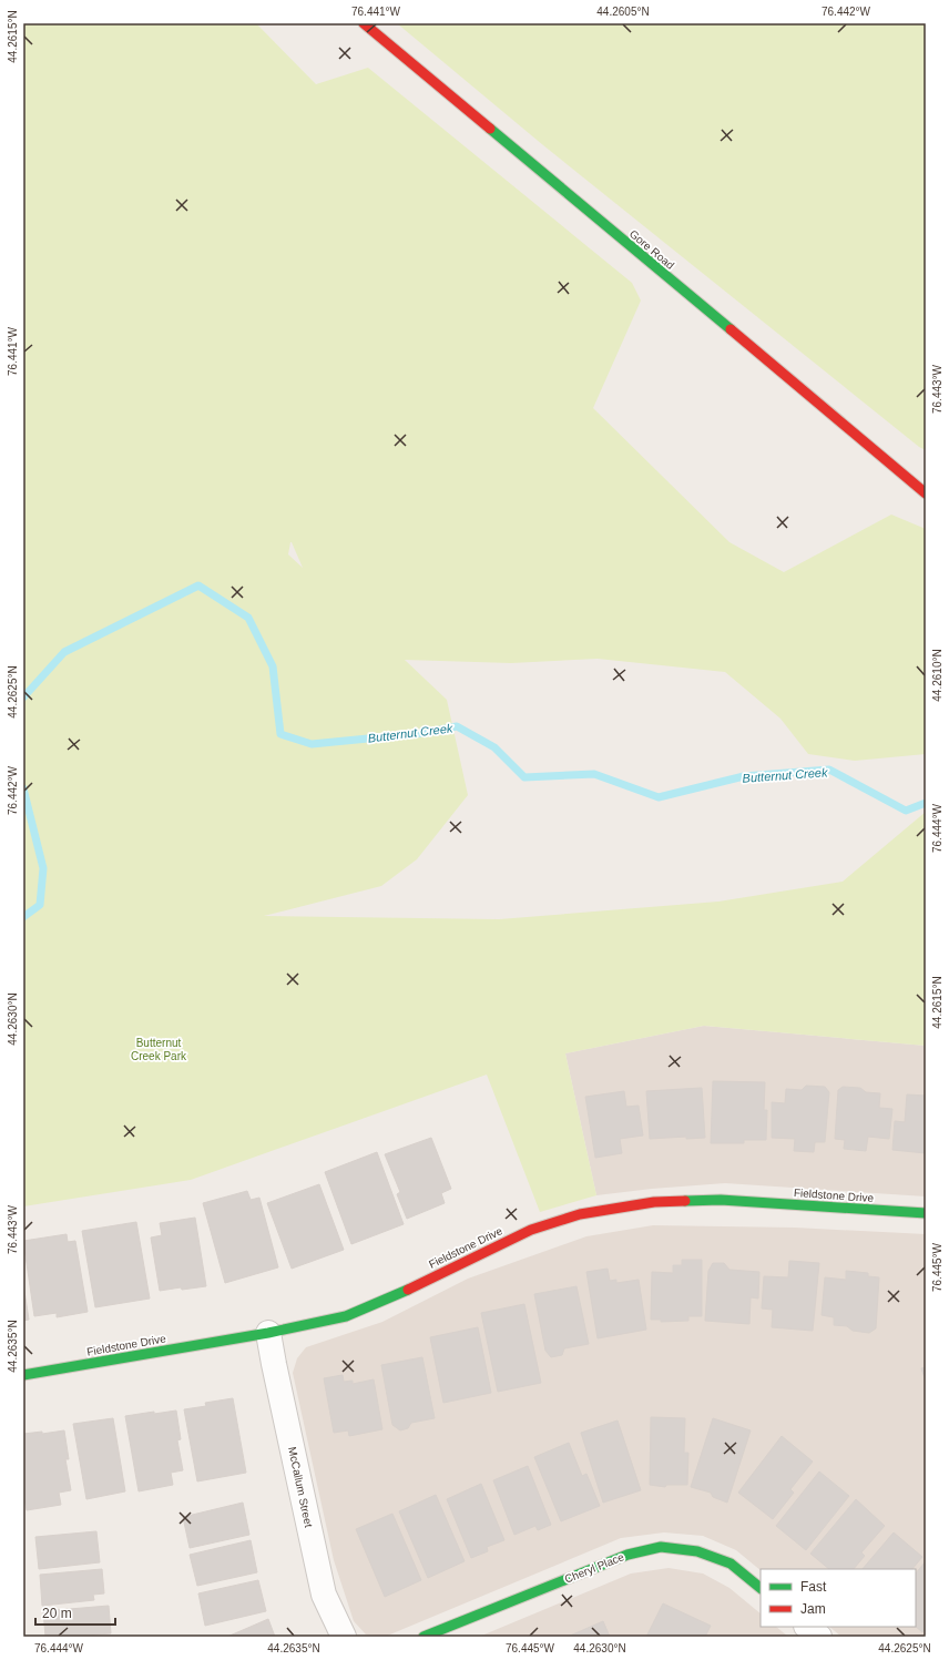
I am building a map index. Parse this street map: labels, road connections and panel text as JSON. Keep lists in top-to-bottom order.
{
  "streets": {
    "street": [
      "Gore Road",
      "Fieldstone Drive",
      "McCallum Street",
      "Cheryl Place"
    ]
  },
  "crossings": [
    ["Fieldstone Drive", "McCallum Street"]
  ],
  "water": ["Butternut Creek"],
  "parks": ["Butternut Creek Park"],
  "legend": ["Fast", "Jam"],
  "scale_bar": "20 m",
  "coordinates": [
    "76.441°W",
    "44.2605°N",
    "76.442°W",
    "44.2615°N",
    "76.443°W",
    "44.2610°N",
    "44.2625°N",
    "76.444°W",
    "44.2630°N",
    "76.445°W",
    "44.2635°N"
  ]
}
